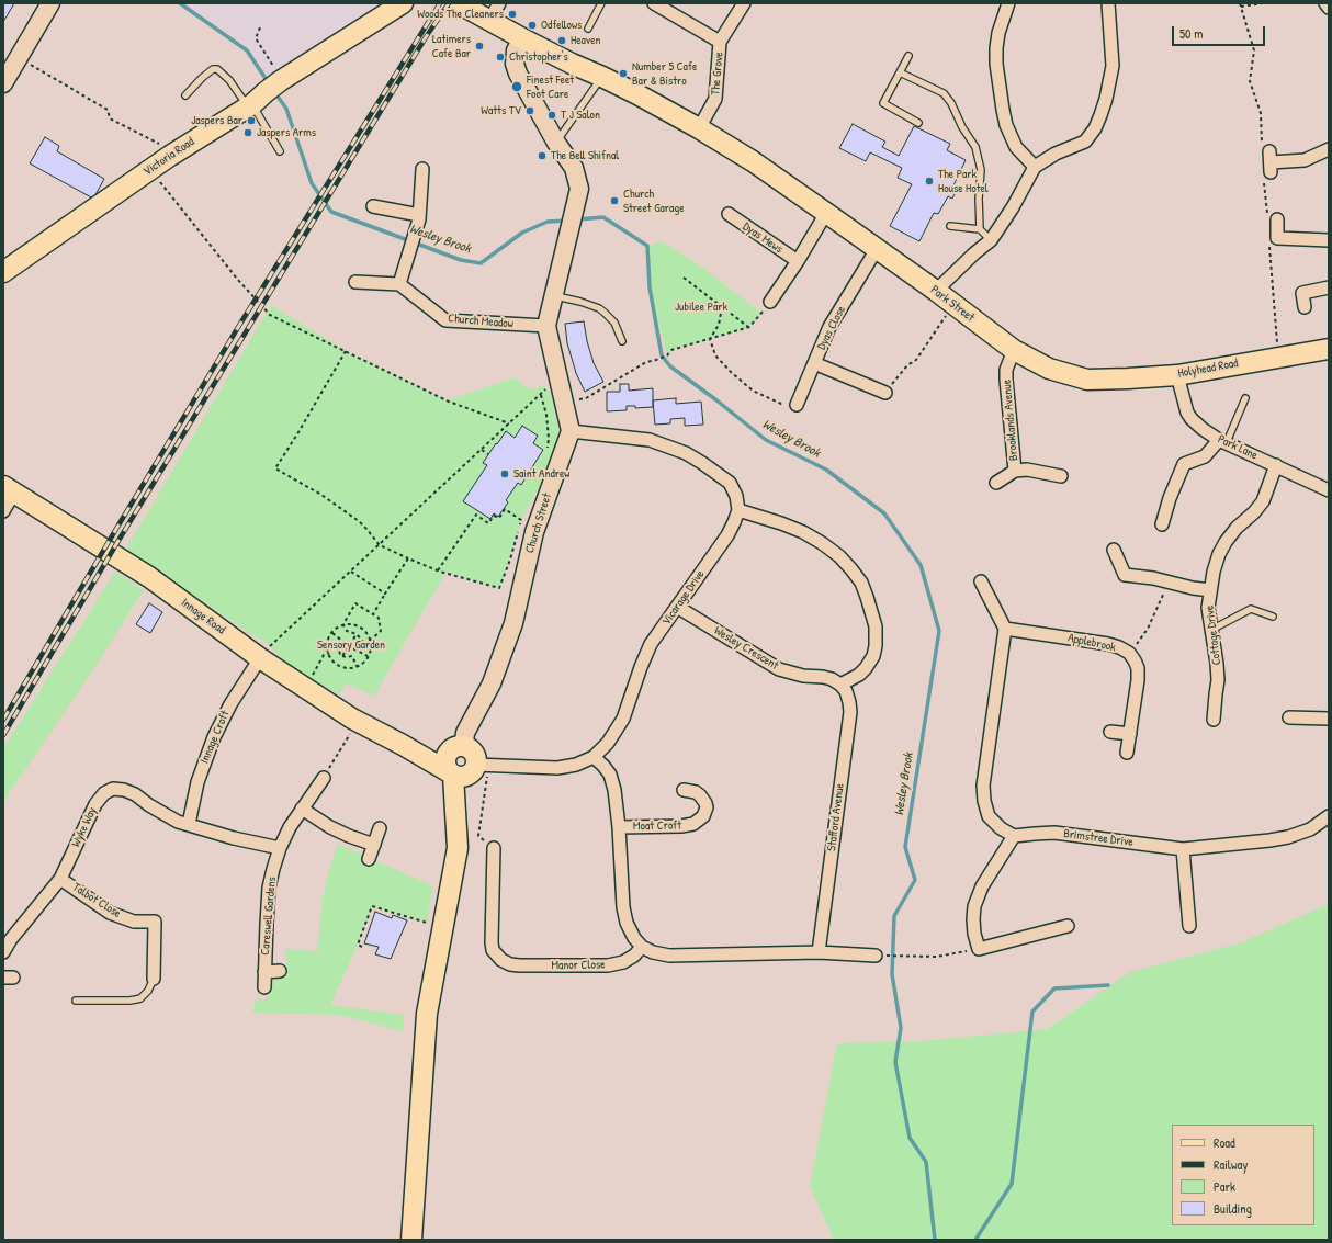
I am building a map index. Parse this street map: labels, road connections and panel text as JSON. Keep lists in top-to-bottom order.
{
  "streets": {
    "main road": [
      "Victoria Road",
      "Park Street",
      "Holyhead Road",
      "Innage Road"
    ],
    "street": [
      "The Grove",
      "Dyas Mews",
      "Church Meadow",
      "Dyas Close",
      "Brooklands Avenue",
      "Park Lane",
      "Church Street",
      "Vicarage Drive",
      "Cottage Drive",
      "Applebrook",
      "Wesley Crescent",
      "Innage Croft",
      "Stafford Avenue",
      "Moat Croft",
      "Wyke Way",
      "Brimstree Drive",
      "Talbot Close",
      "Careswell Gardens",
      "Manor Close"
    ]
  },
  "crossings": [
    ["The Grove", "Park Street"],
    ["Park Street", "Dyas Close"],
    ["Park Street", "Holyhead Road"],
    ["Park Street", "Brooklands Avenue"],
    ["Holyhead Road", "Park Lane"],
    ["Park Lane", "Cottage Drive"],
    ["Church Street", "Innage Road"],
    ["Vicarage Drive", "Wesley Crescent"],
    ["Innage Road", "Innage Croft"],
    ["Wesley Crescent", "Stafford Avenue"],
    ["Innage Croft", "Wyke Way"],
    ["Wyke Way", "Talbot Close"],
    ["Wyke Way", "Careswell Gardens"]
  ],
  "water": ["Wesley Brook"],
  "parks": ["Jubilee Park", "Sensory Garden"],
  "places": [
    "Woods The Cleaners",
    "Odfellows",
    "Heaven",
    "Latimers Cafe Bar",
    "Christopher's",
    "Number 5 Cafe Bar & Bistro",
    "Finest Feet Foot Care",
    "Watts TV",
    "T J Salon",
    "Jaspers Bar",
    "Jaspers Arms",
    "The Bell Shifnal",
    "The Park House Hotel",
    "Church Street Garage",
    "Saint Andrew"
  ],
  "legend": [
    "Road",
    "Railway",
    "Park",
    "Building"
  ],
  "scale_bar": "50 m"
}
